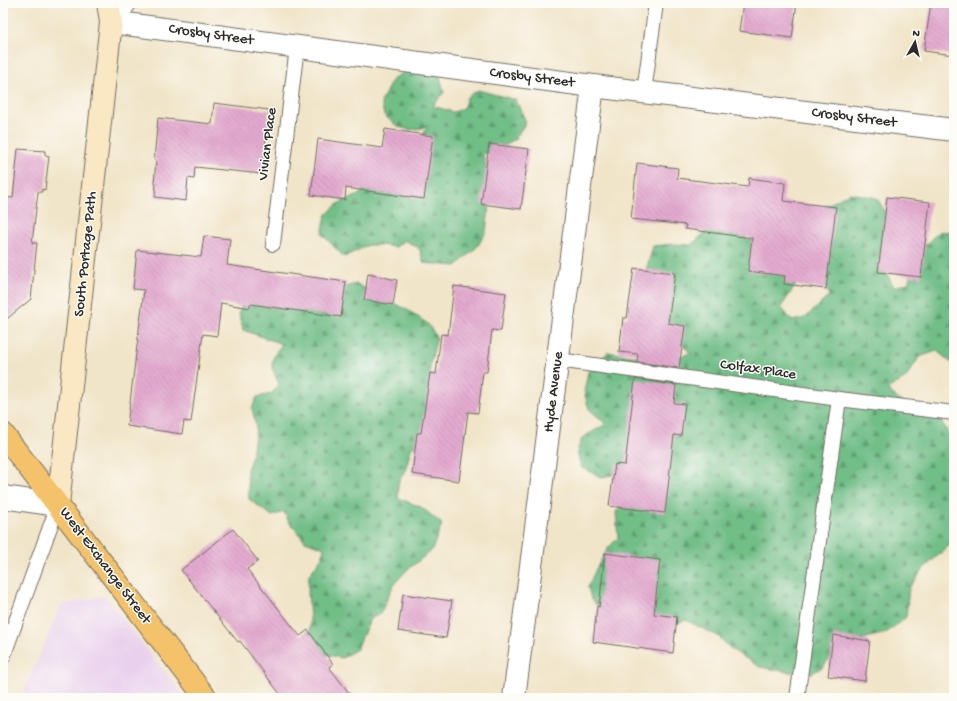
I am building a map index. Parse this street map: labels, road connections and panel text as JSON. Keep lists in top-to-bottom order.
{
  "streets": {
    "main road": ["South Portage Path", "West Exchange Street"],
    "street": ["Crosby Street", "Hyde Avenue"],
    "lane": ["Vivian Place", "Colfax Place"]
  },
  "crossings": [
    ["Crosby Street", "Vivian Place"],
    ["Crosby Street", "South Portage Path"],
    ["Crosby Street", "Hyde Avenue"],
    ["South Portage Path", "West Exchange Street"],
    ["Colfax Place", "Hyde Avenue"]
  ],
  "north": "top"
}
